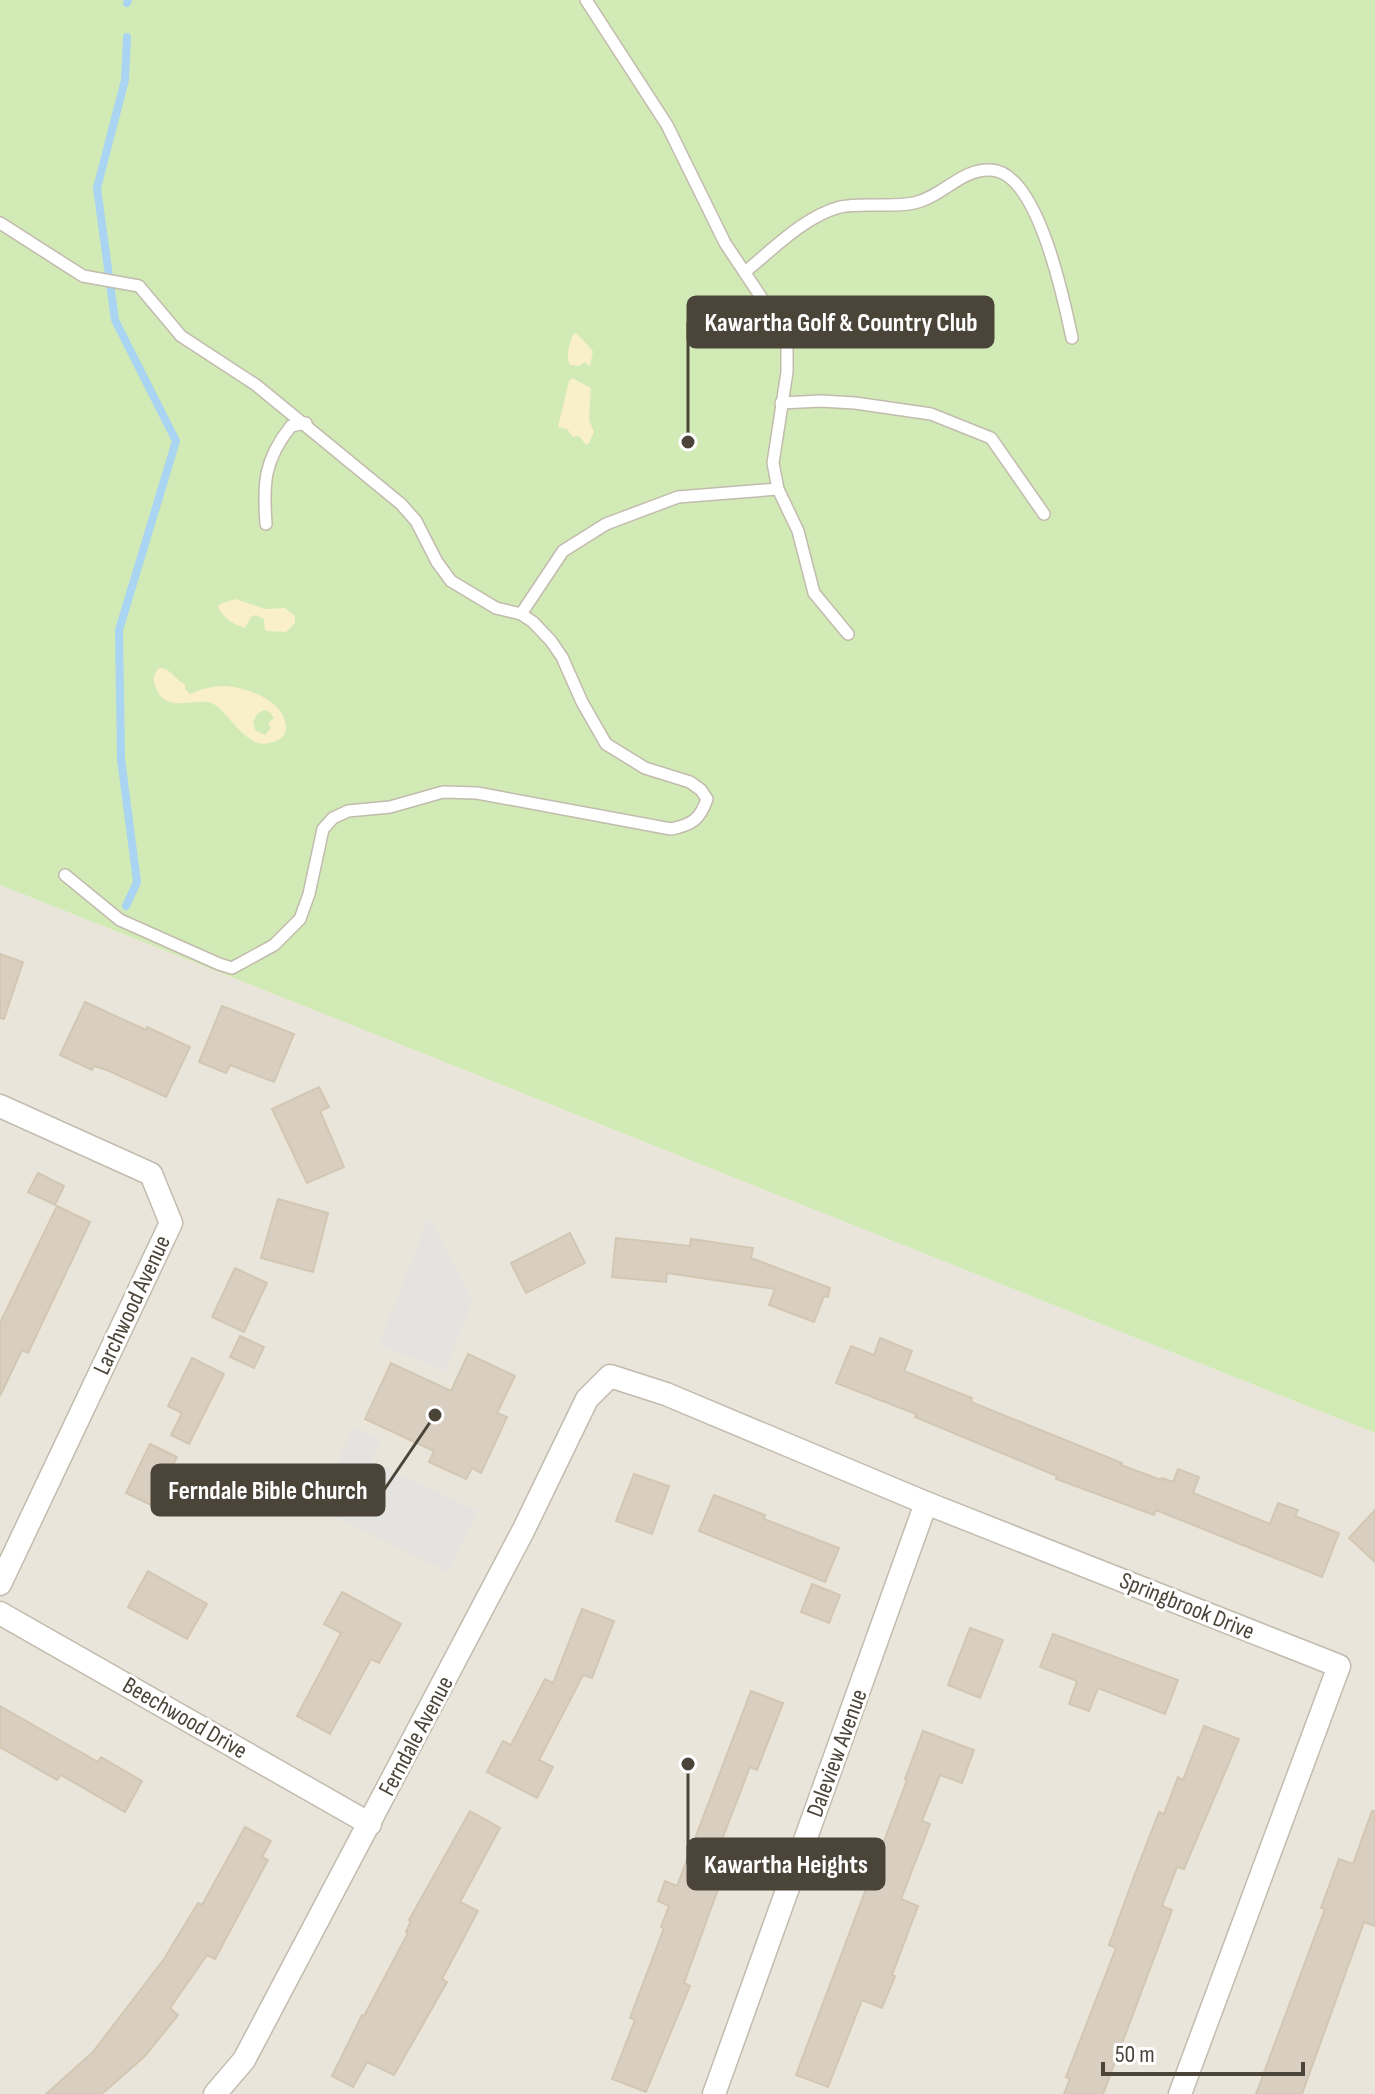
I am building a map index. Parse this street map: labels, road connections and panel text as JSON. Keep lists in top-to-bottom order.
{
  "streets": {
    "street": [
      "Larchwood Avenue",
      "Springbrook Drive",
      "Beechwood Drive",
      "Ferndale Avenue",
      "Daleview Avenue"
    ]
  },
  "crossings": [
    ["Springbrook Drive", "Ferndale Avenue"],
    ["Springbrook Drive", "Daleview Avenue"],
    ["Beechwood Drive", "Ferndale Avenue"]
  ],
  "places": ["Kawartha Golf & Country Club", "Ferndale Bible Church", "Kawartha Heights"],
  "scale_bar": "50 m"
}
